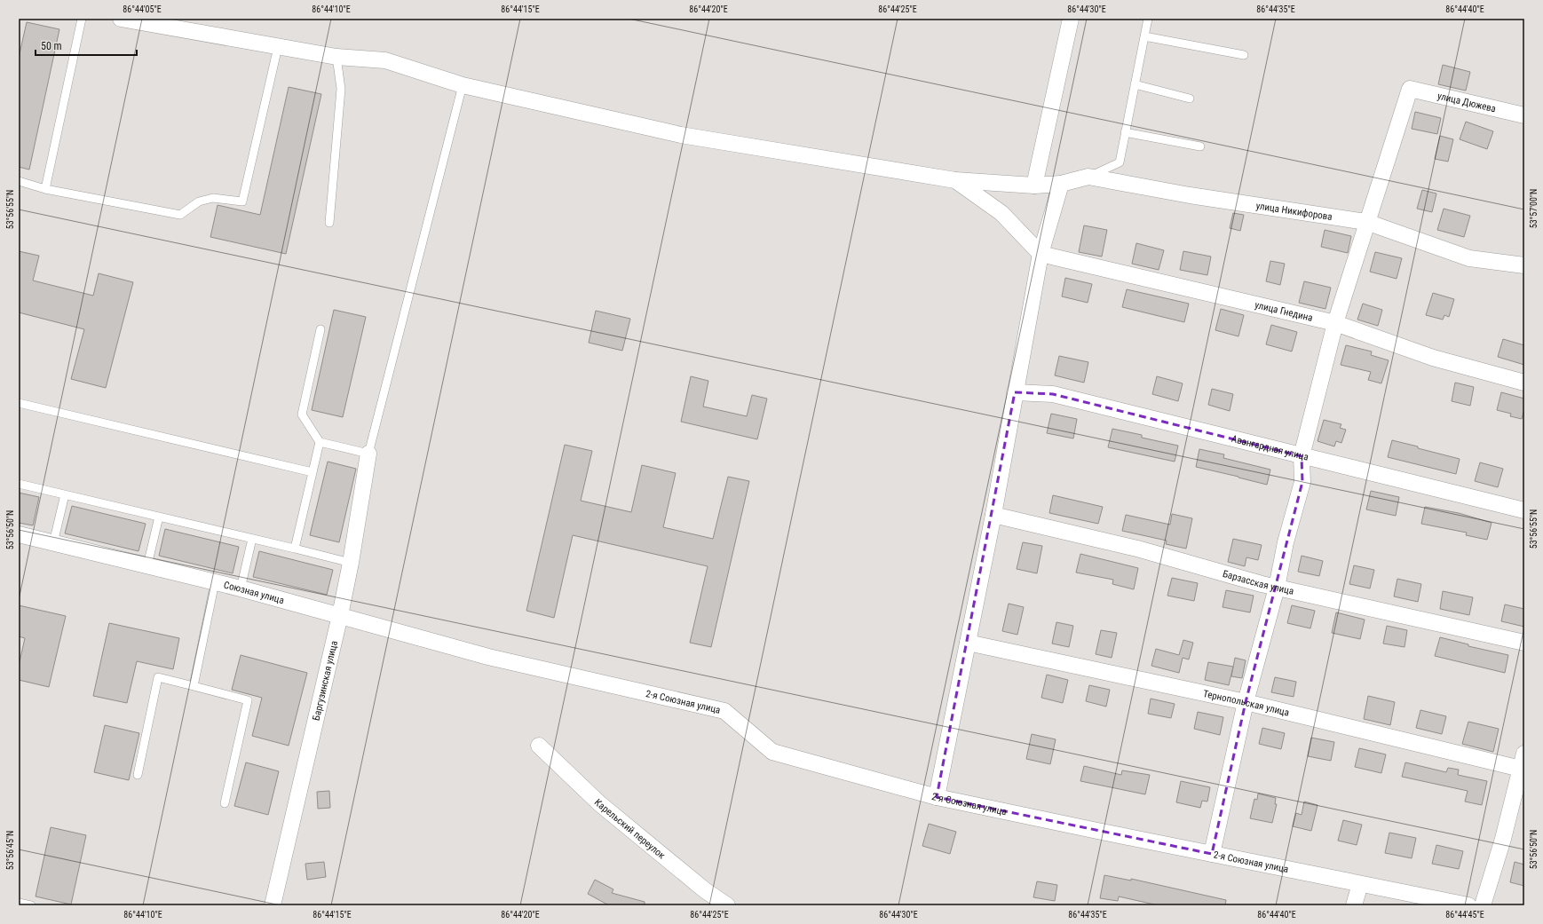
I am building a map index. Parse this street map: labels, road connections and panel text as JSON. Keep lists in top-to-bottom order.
{
  "streets": {
    "street": [
      "улица Дюжева",
      "улица Никифорова",
      "улица Гнедина",
      "Авангардная улица",
      "Барзасская улица",
      "Союзная улица",
      "Баргузинская улица",
      "2-я Союзная улица",
      "Тернопольская улица",
      "Карельский переулок"
    ]
  },
  "crossings": [
    ["улица Дюжева", "улица Никифорова"],
    ["Союзная улица", "Баргузинская улица"],
    ["Союзная улица", "2-я Союзная улица"]
  ],
  "scale_bar": "50 m",
  "coordinates": [
    "86°44'05\"E",
    "86°44'10\"E",
    "86°44'15\"E",
    "86°44'20\"E",
    "86°44'25\"E",
    "86°44'30\"E",
    "86°44'35\"E",
    "86°44'40\"E",
    "53°57'00\"N",
    "53°56'55\"N",
    "53°56'50\"N",
    "53°56'45\"N",
    "86°44'45\"E"
  ]
}
